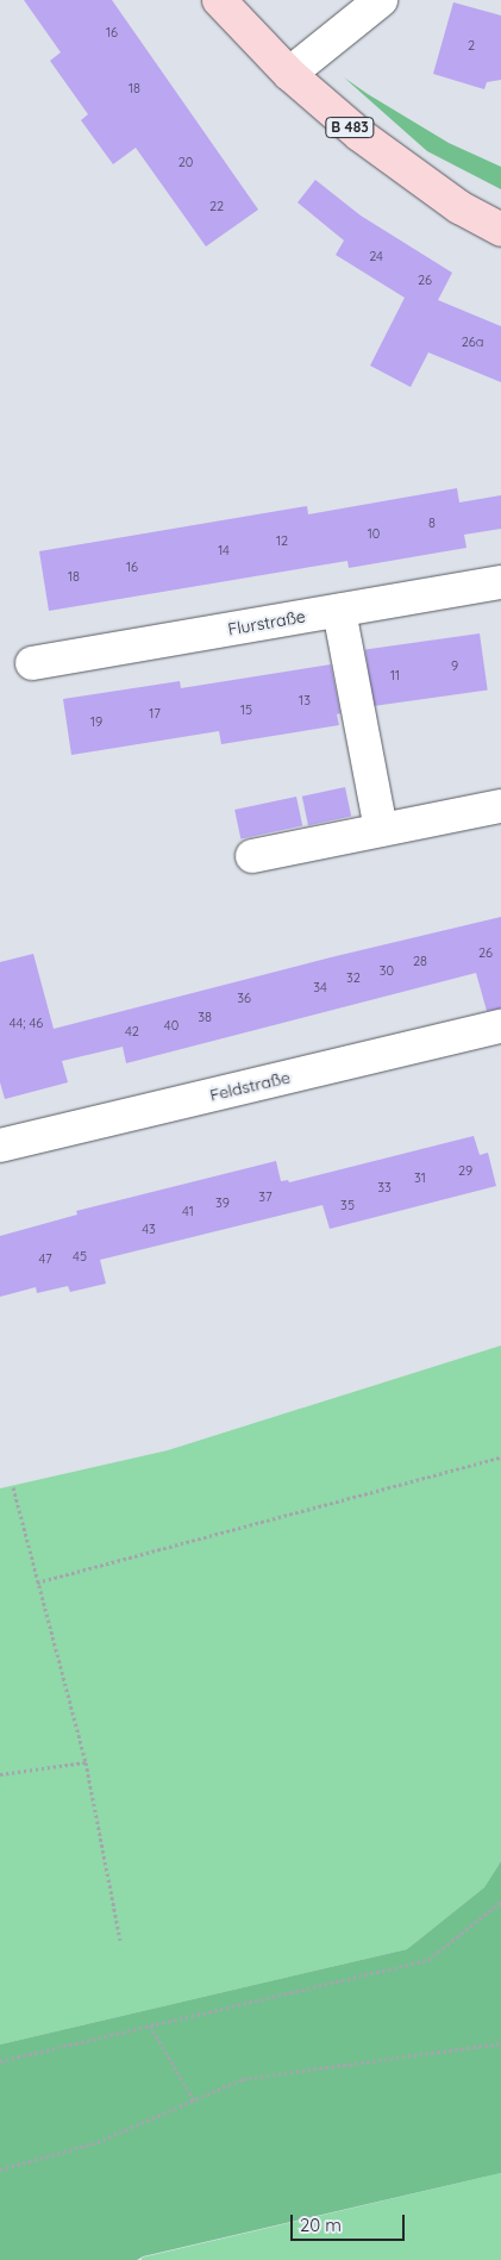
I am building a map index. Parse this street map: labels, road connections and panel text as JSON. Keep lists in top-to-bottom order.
{
  "streets": {
    "main road": ["B 483"],
    "street": ["Flurstraße", "Feldstraße"]
  },
  "house_numbers": [
    "16",
    "2",
    "18",
    "20",
    "22",
    "24",
    "26",
    "26a",
    "8",
    "10",
    "12",
    "14",
    "16",
    "18",
    "9",
    "11",
    "13",
    "15",
    "17",
    "19",
    "26",
    "28",
    "30",
    "32",
    "34",
    "36",
    "38",
    "44; 46",
    "40",
    "42",
    "29",
    "31",
    "33",
    "37",
    "39",
    "35",
    "41",
    "43",
    "45",
    "47"
  ],
  "scale_bar": "20 m"
}
